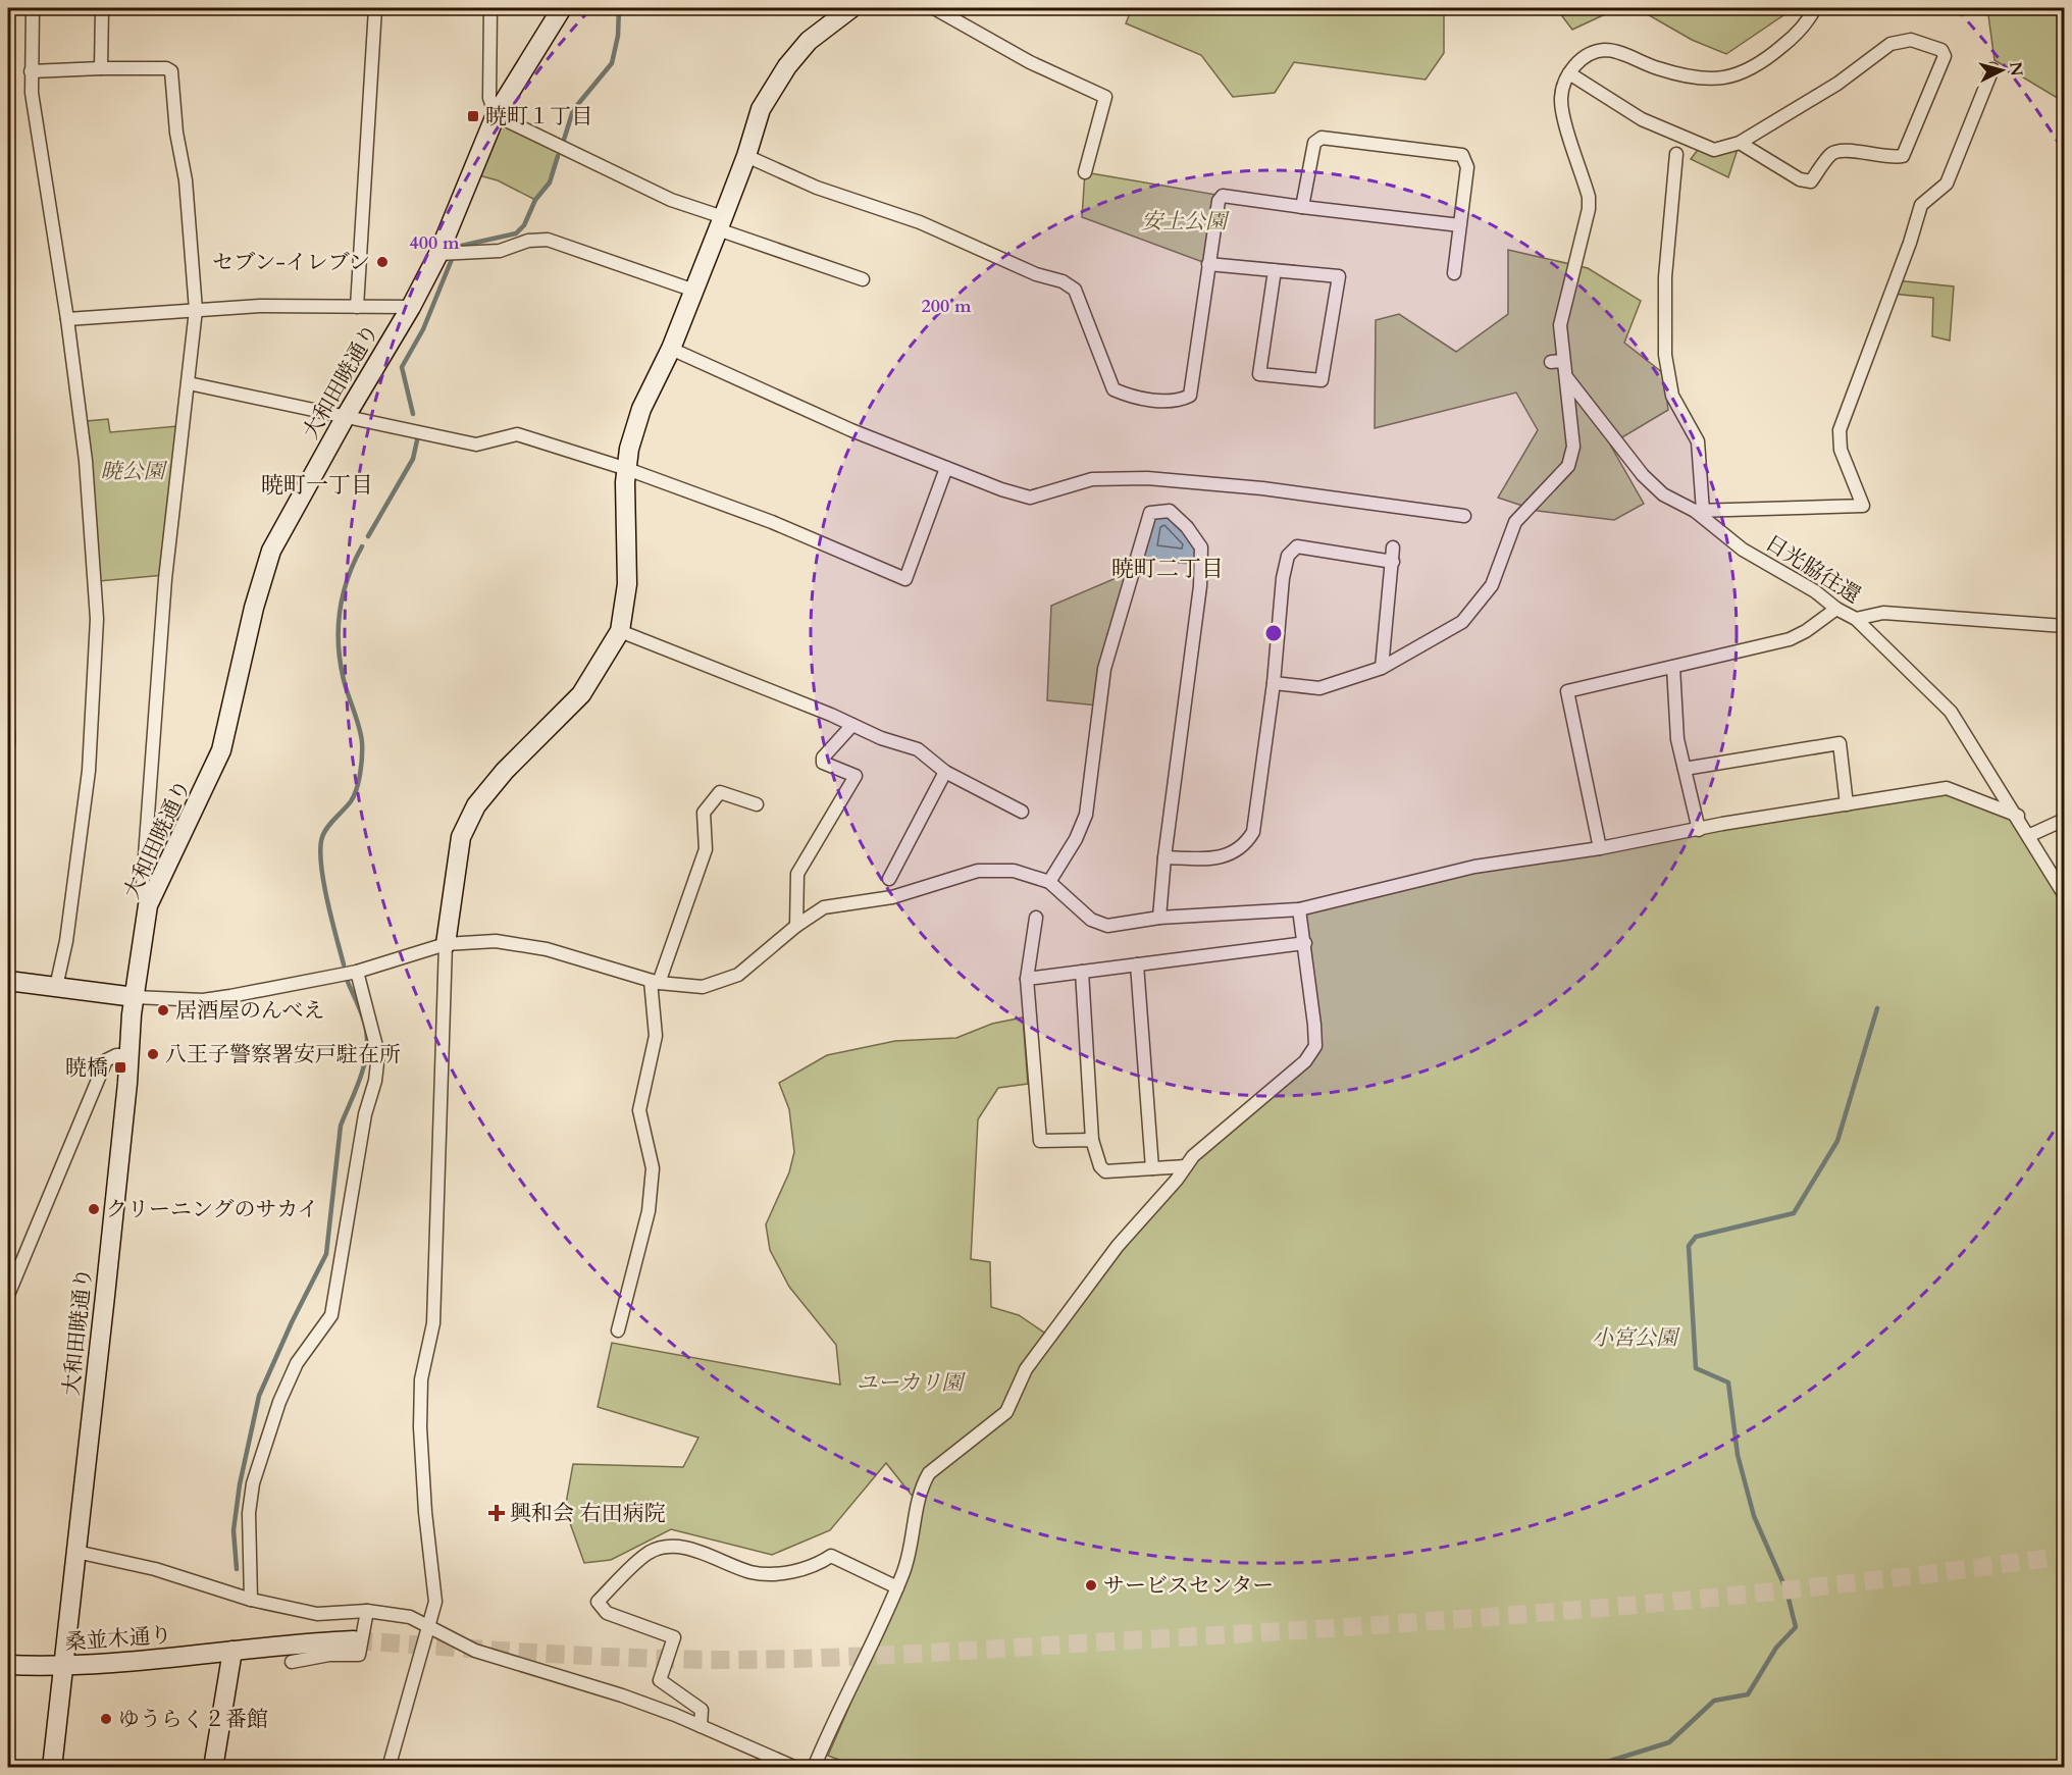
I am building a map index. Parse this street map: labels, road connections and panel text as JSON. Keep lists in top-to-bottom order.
{
  "streets": {
    "street": ["大和田暁通り", "日光脇往還", "桑並木通り"]
  },
  "crossings": [
    ["大和田暁通り", "桑並木通り"]
  ],
  "districts": ["暁町一丁目", "暁町二丁目"],
  "parks": [
    "安土公園",
    "暁公園",
    "小宮公園",
    "ユーカリ園"
  ],
  "places": {
    "transit": ["暁町１丁目", "暁橋"],
    "other": [
      "セブン-イレブン",
      "居酒屋のんべえ",
      "八王子警察署安戸駐在所",
      "クリーニングのサカイ",
      "サービスセンター",
      "ゆうらく２番館"
    ],
    "health": ["興和会 右田病院"]
  },
  "north": "right",
  "rings": ["400 m", "200 m"]
}
